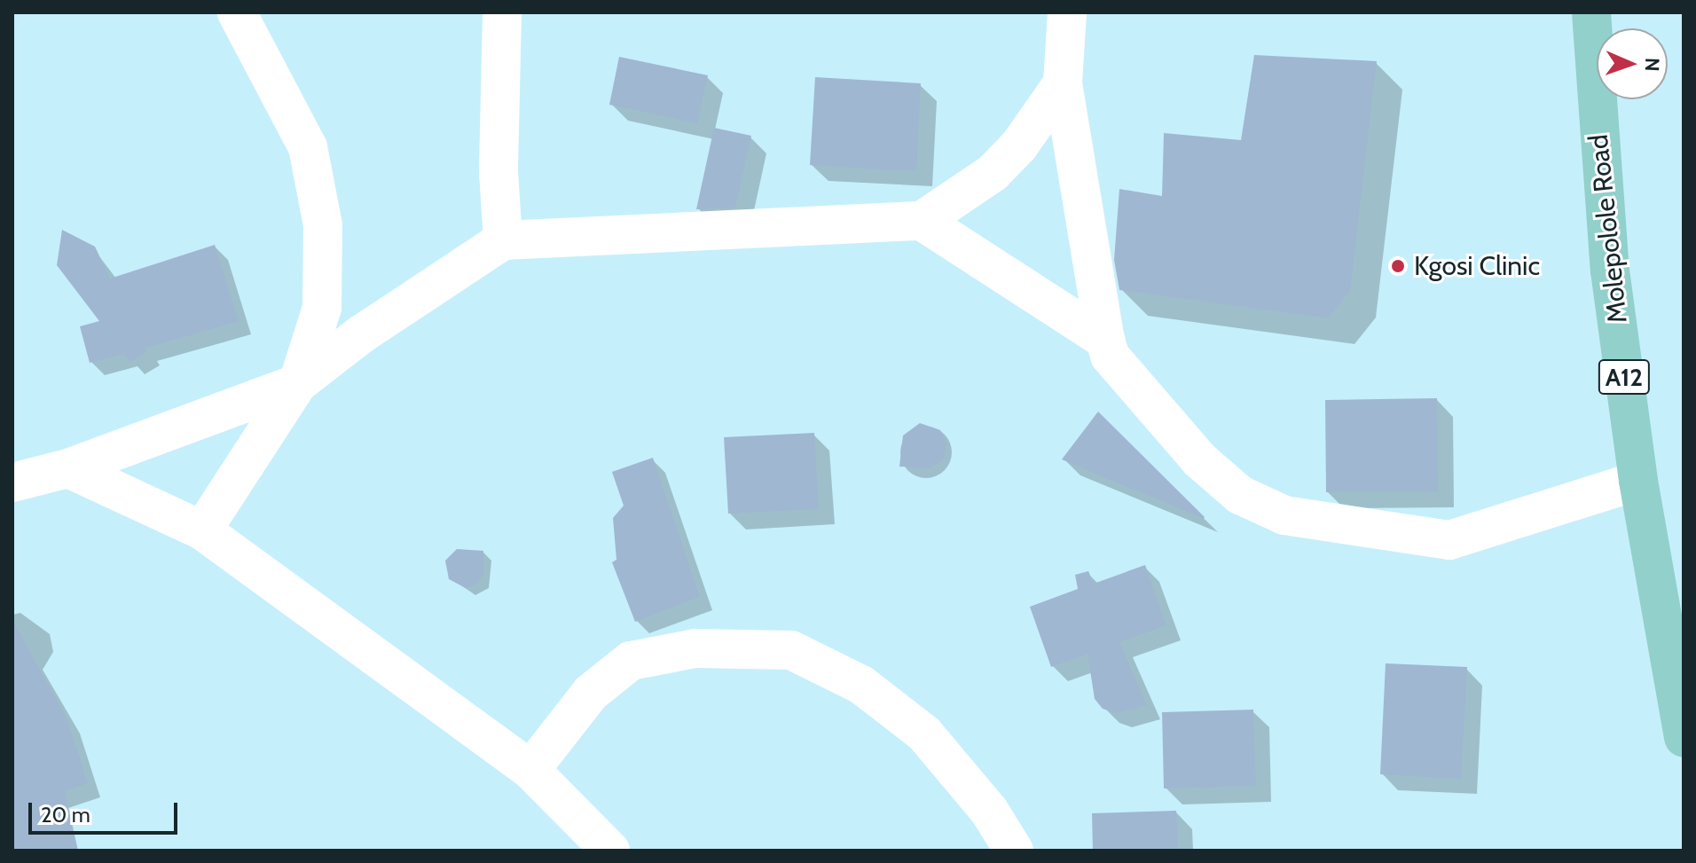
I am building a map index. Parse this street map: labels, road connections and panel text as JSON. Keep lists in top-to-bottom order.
{
  "streets": {
    "main road": ["Molepolole Road", "A12"]
  },
  "places": ["Kgosi Clinic"],
  "scale_bar": "20 m",
  "north": "right"
}
